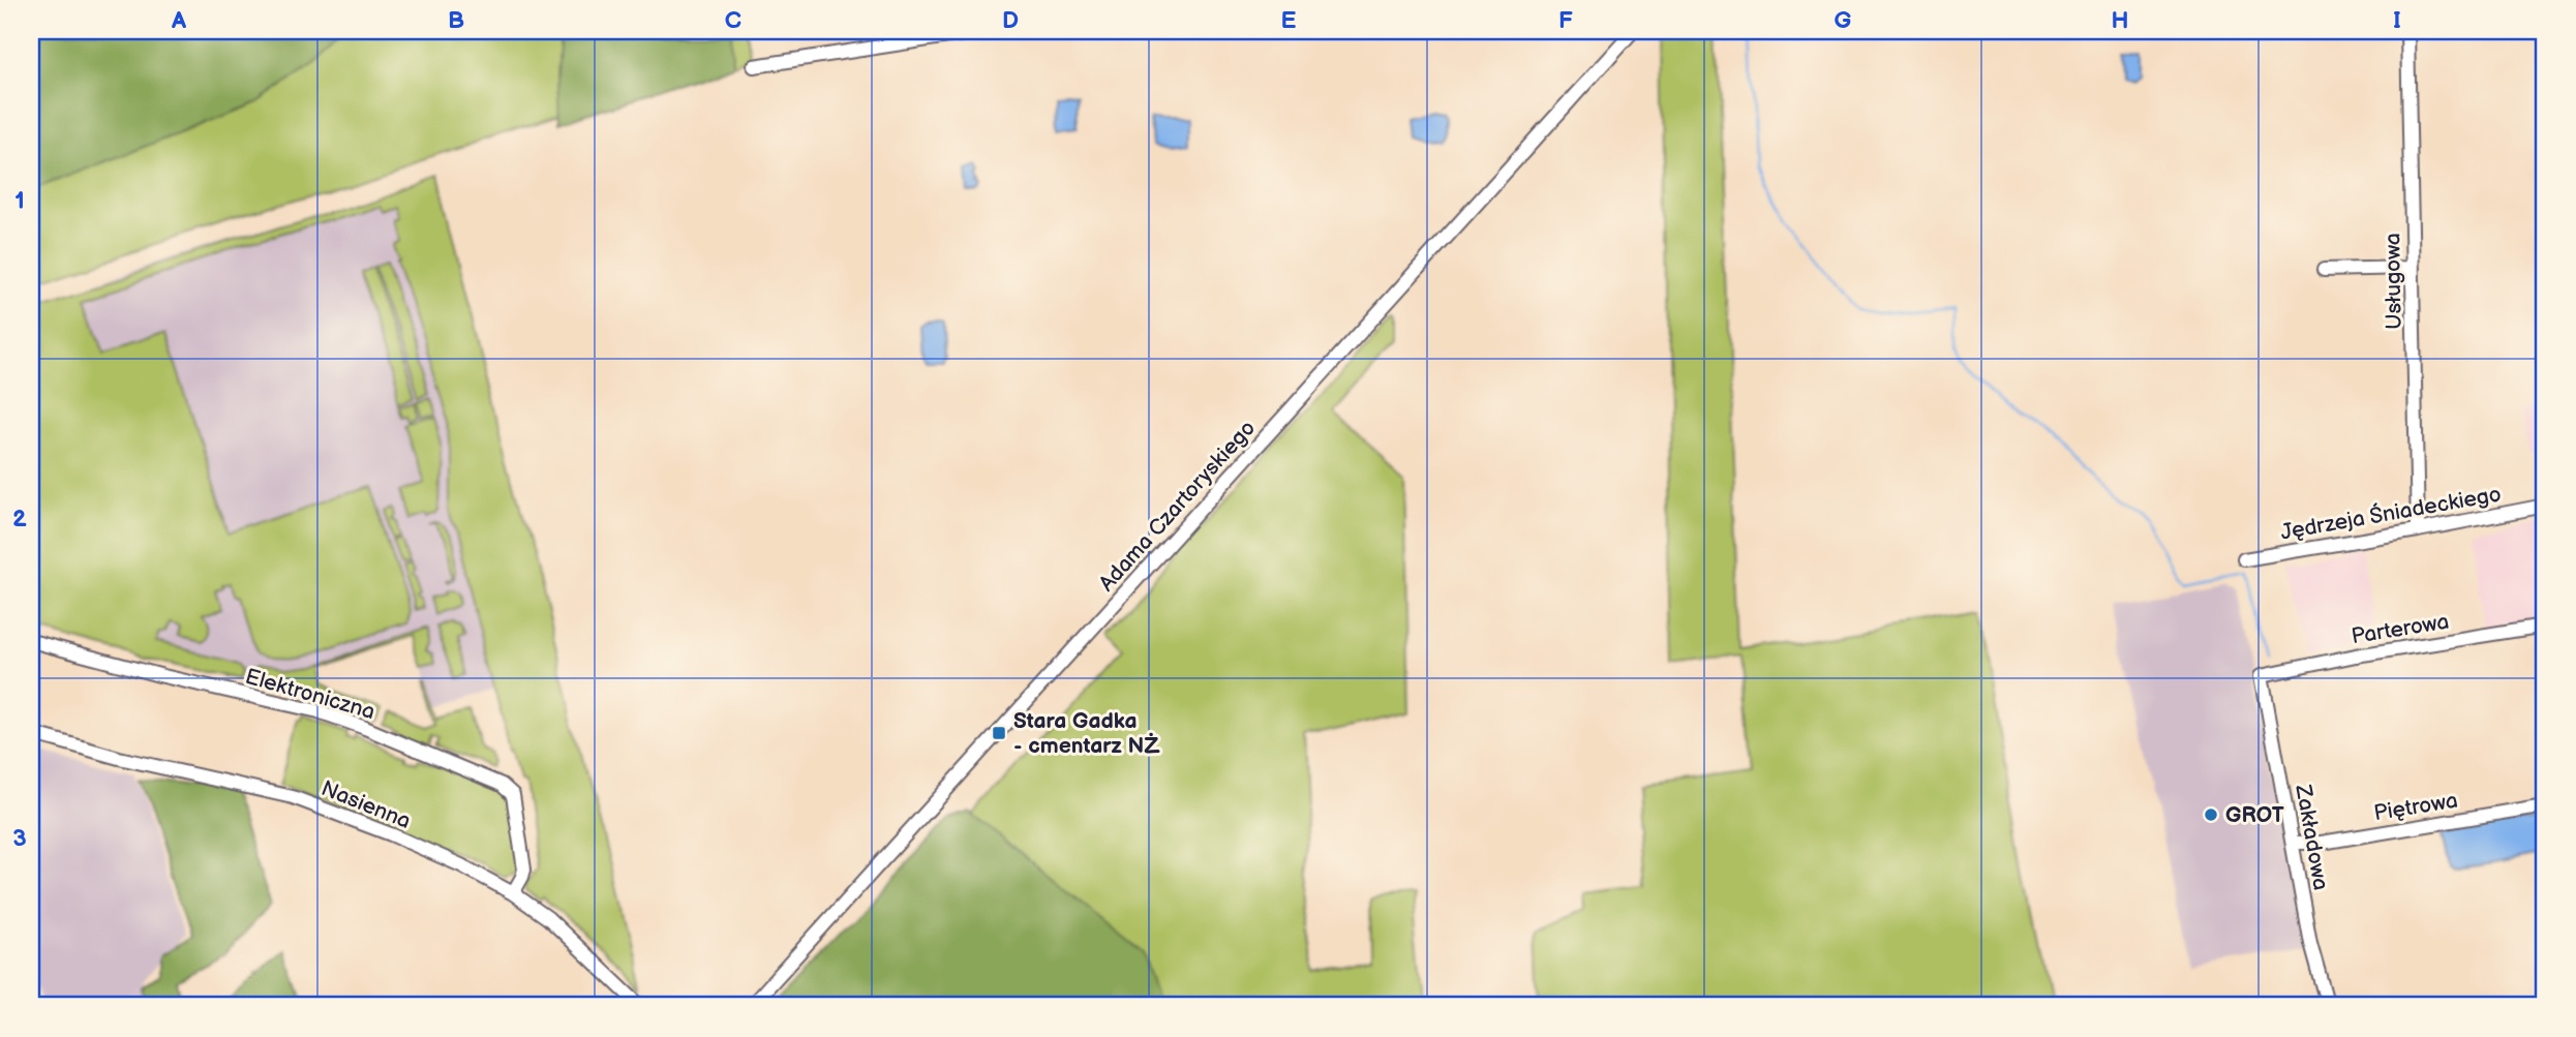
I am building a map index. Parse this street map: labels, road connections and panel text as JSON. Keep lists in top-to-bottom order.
{
  "streets": {
    "street": [
      "Usługowa",
      "Adama Czartoryskiego",
      "Jędrzeja Śniadeckiego",
      "Parterowa",
      "Elektroniczna",
      "Nasienna",
      "Piętrowa",
      "Zakładowa"
    ]
  },
  "crossings": [
    ["Usługowa", "Jędrzeja Śniadeckiego"],
    ["Parterowa", "Zakładowa"],
    ["Elektroniczna", "Nasienna"],
    ["Piętrowa", "Zakładowa"]
  ],
  "places": {
    "transit": ["Stara Gadka - cmentarz NŻ"],
    "other": ["GROT"]
  },
  "grid": {
    "columns": [
      "A",
      "B",
      "C",
      "D",
      "E",
      "F",
      "G",
      "H",
      "I"
    ],
    "rows": ["1", "2", "3"]
  }
}
